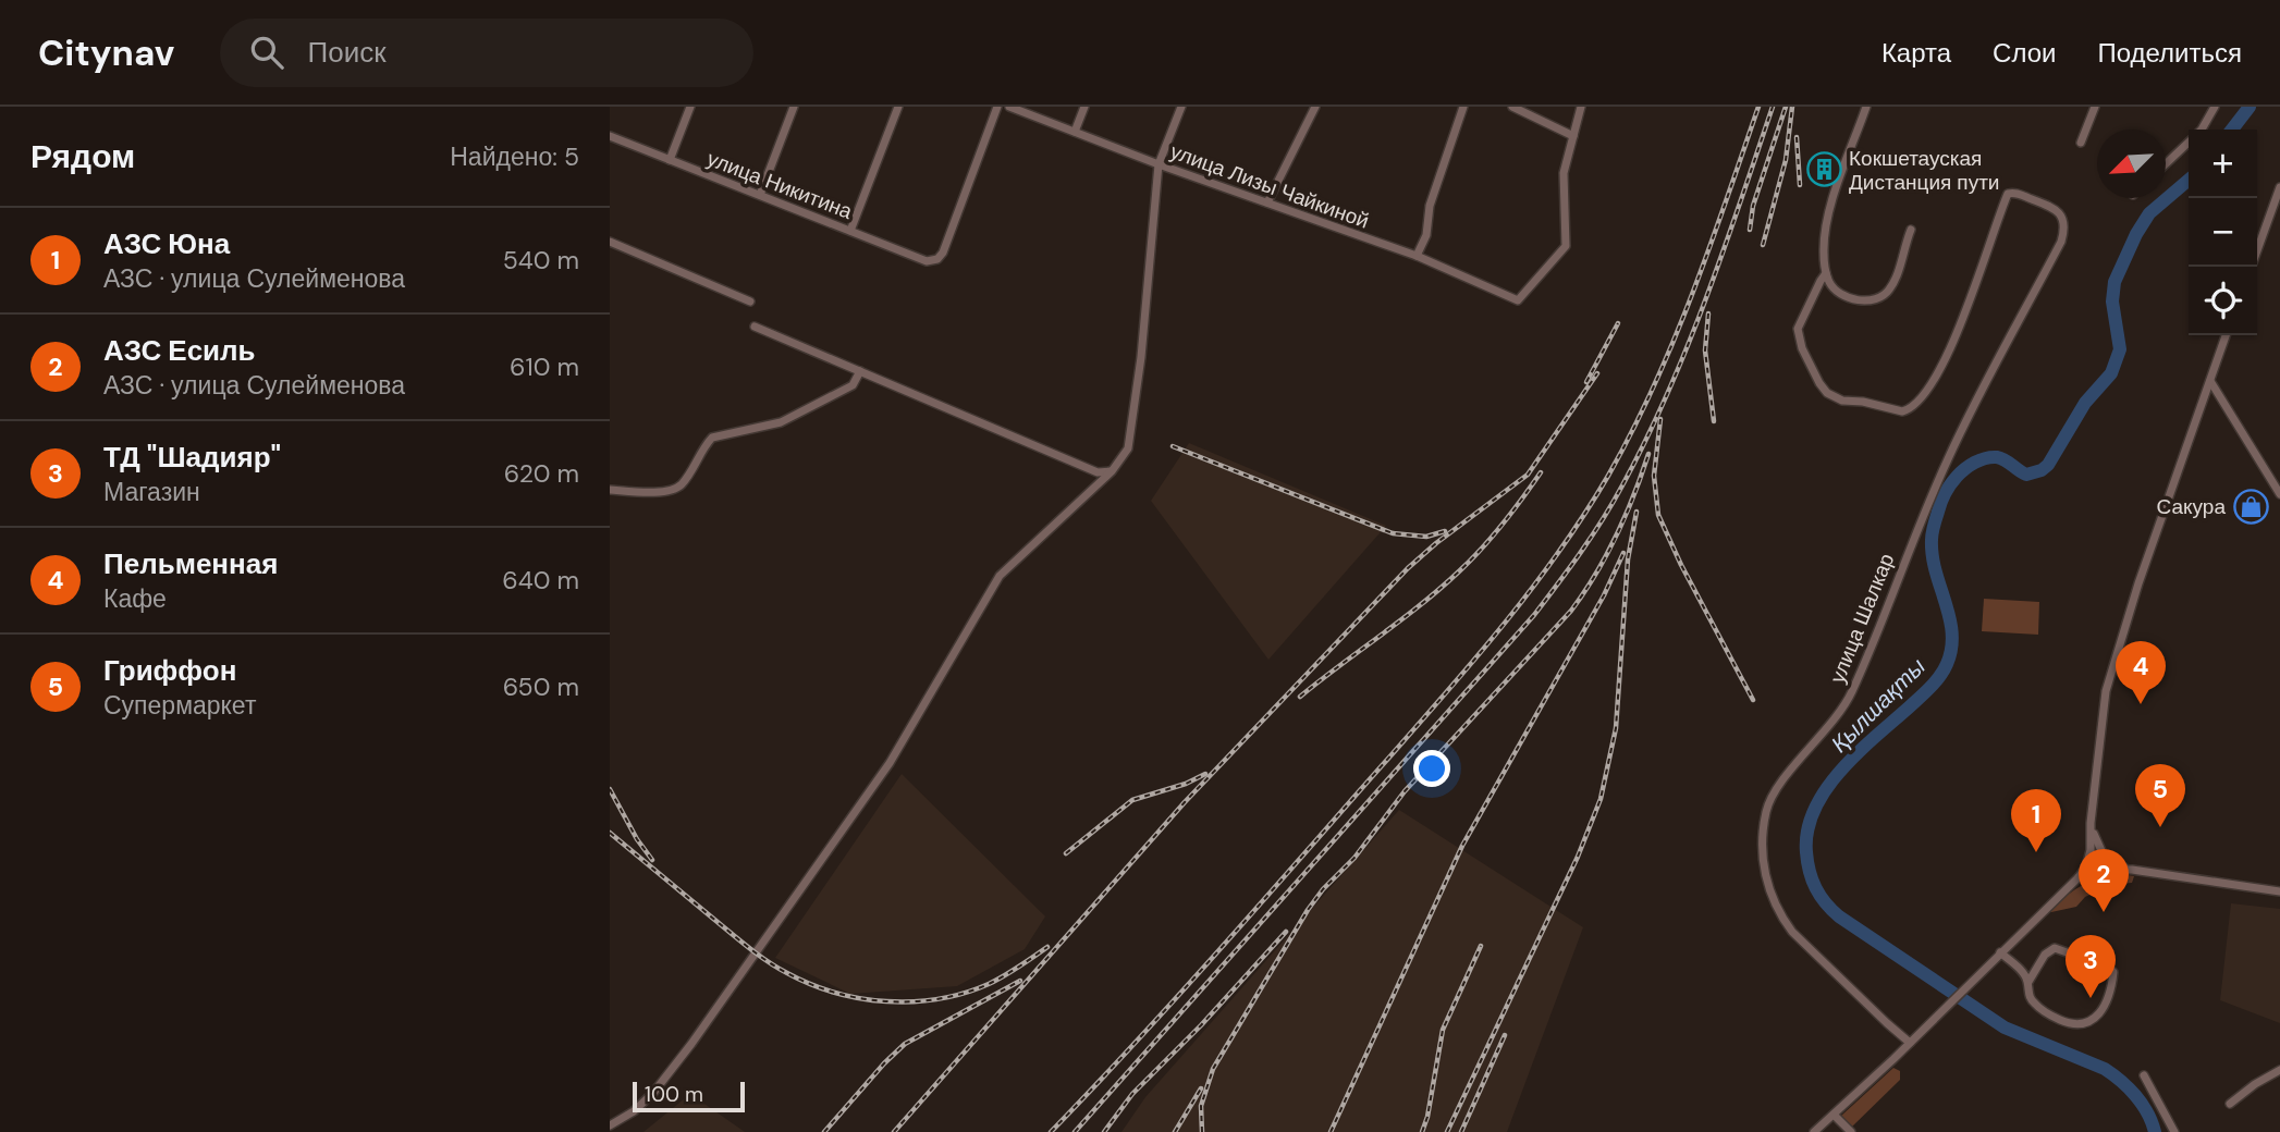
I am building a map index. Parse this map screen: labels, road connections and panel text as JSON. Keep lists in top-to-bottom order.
{
  "streets": {
    "street": ["улица Никитина", "улица Лизы Чайкиной", "улица Шалкар"]
  },
  "water": ["Қылшақты"],
  "places": {
    "building": ["Кокшетауская Дистанция пути"],
    "shop": ["Сакура"]
  },
  "scale_bar": "100 m",
  "north": "bottom left",
  "page": {
    "header": "Citynav",
    "search": "Поиск",
    "nav": ["Карта", "Слои", "Поделиться"],
    "heading": ["Рядом", "Найдено: 5"],
    "map_buttons": ["+", "−"],
    "list": [
      {
        "mark": "1",
        "name": "АЗС Юна",
        "note": "АЗС · улица Сулейменова",
        "value": "540 m"
      },
      {
        "mark": "2",
        "name": "АЗС Есиль",
        "note": "АЗС · улица Сулейменова",
        "value": "610 m"
      },
      {
        "mark": "3",
        "name": "ТД \"Шадияр\"",
        "note": "Магазин",
        "value": "620 m"
      },
      {
        "mark": "4",
        "name": "Пельменная",
        "note": "Кафе",
        "value": "640 m"
      },
      {
        "mark": "5",
        "name": "Гриффон",
        "note": "Супермаркет",
        "value": "650 m"
      }
    ],
    "pins": [
      "4",
      "5",
      "1",
      "2",
      "3"
    ],
    "scale": "100 m"
  }
}
